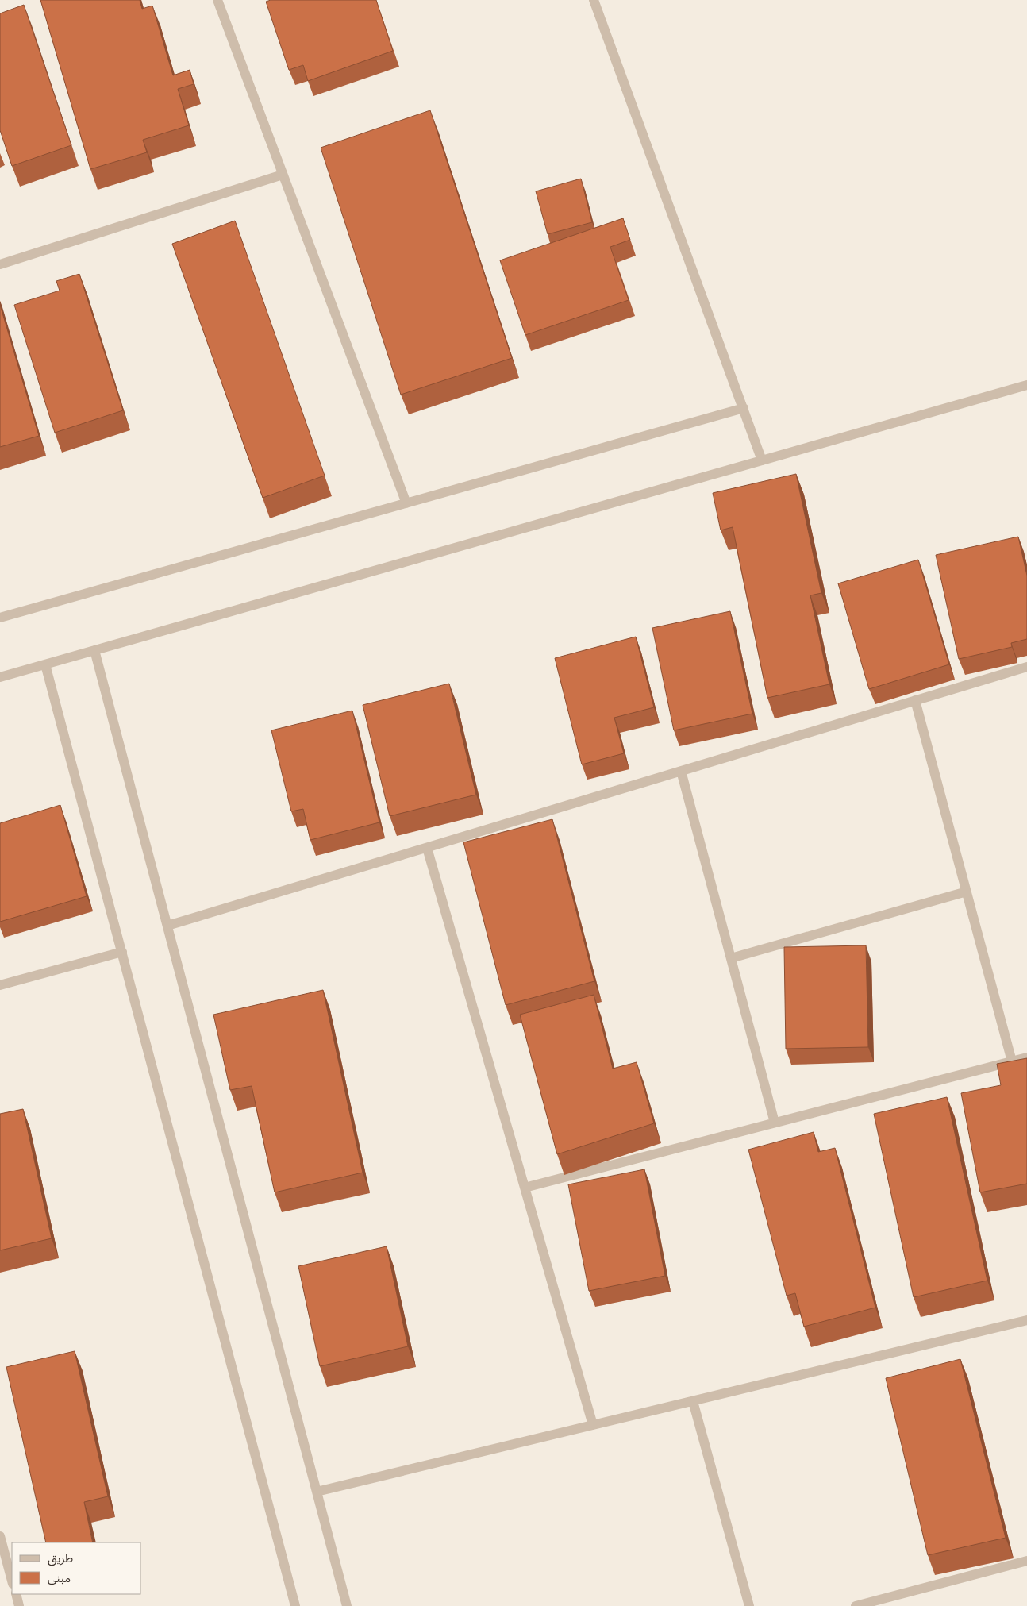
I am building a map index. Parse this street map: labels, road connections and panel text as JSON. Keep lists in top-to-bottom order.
{
  "legend": ["طريق", "مبنى"]
}
